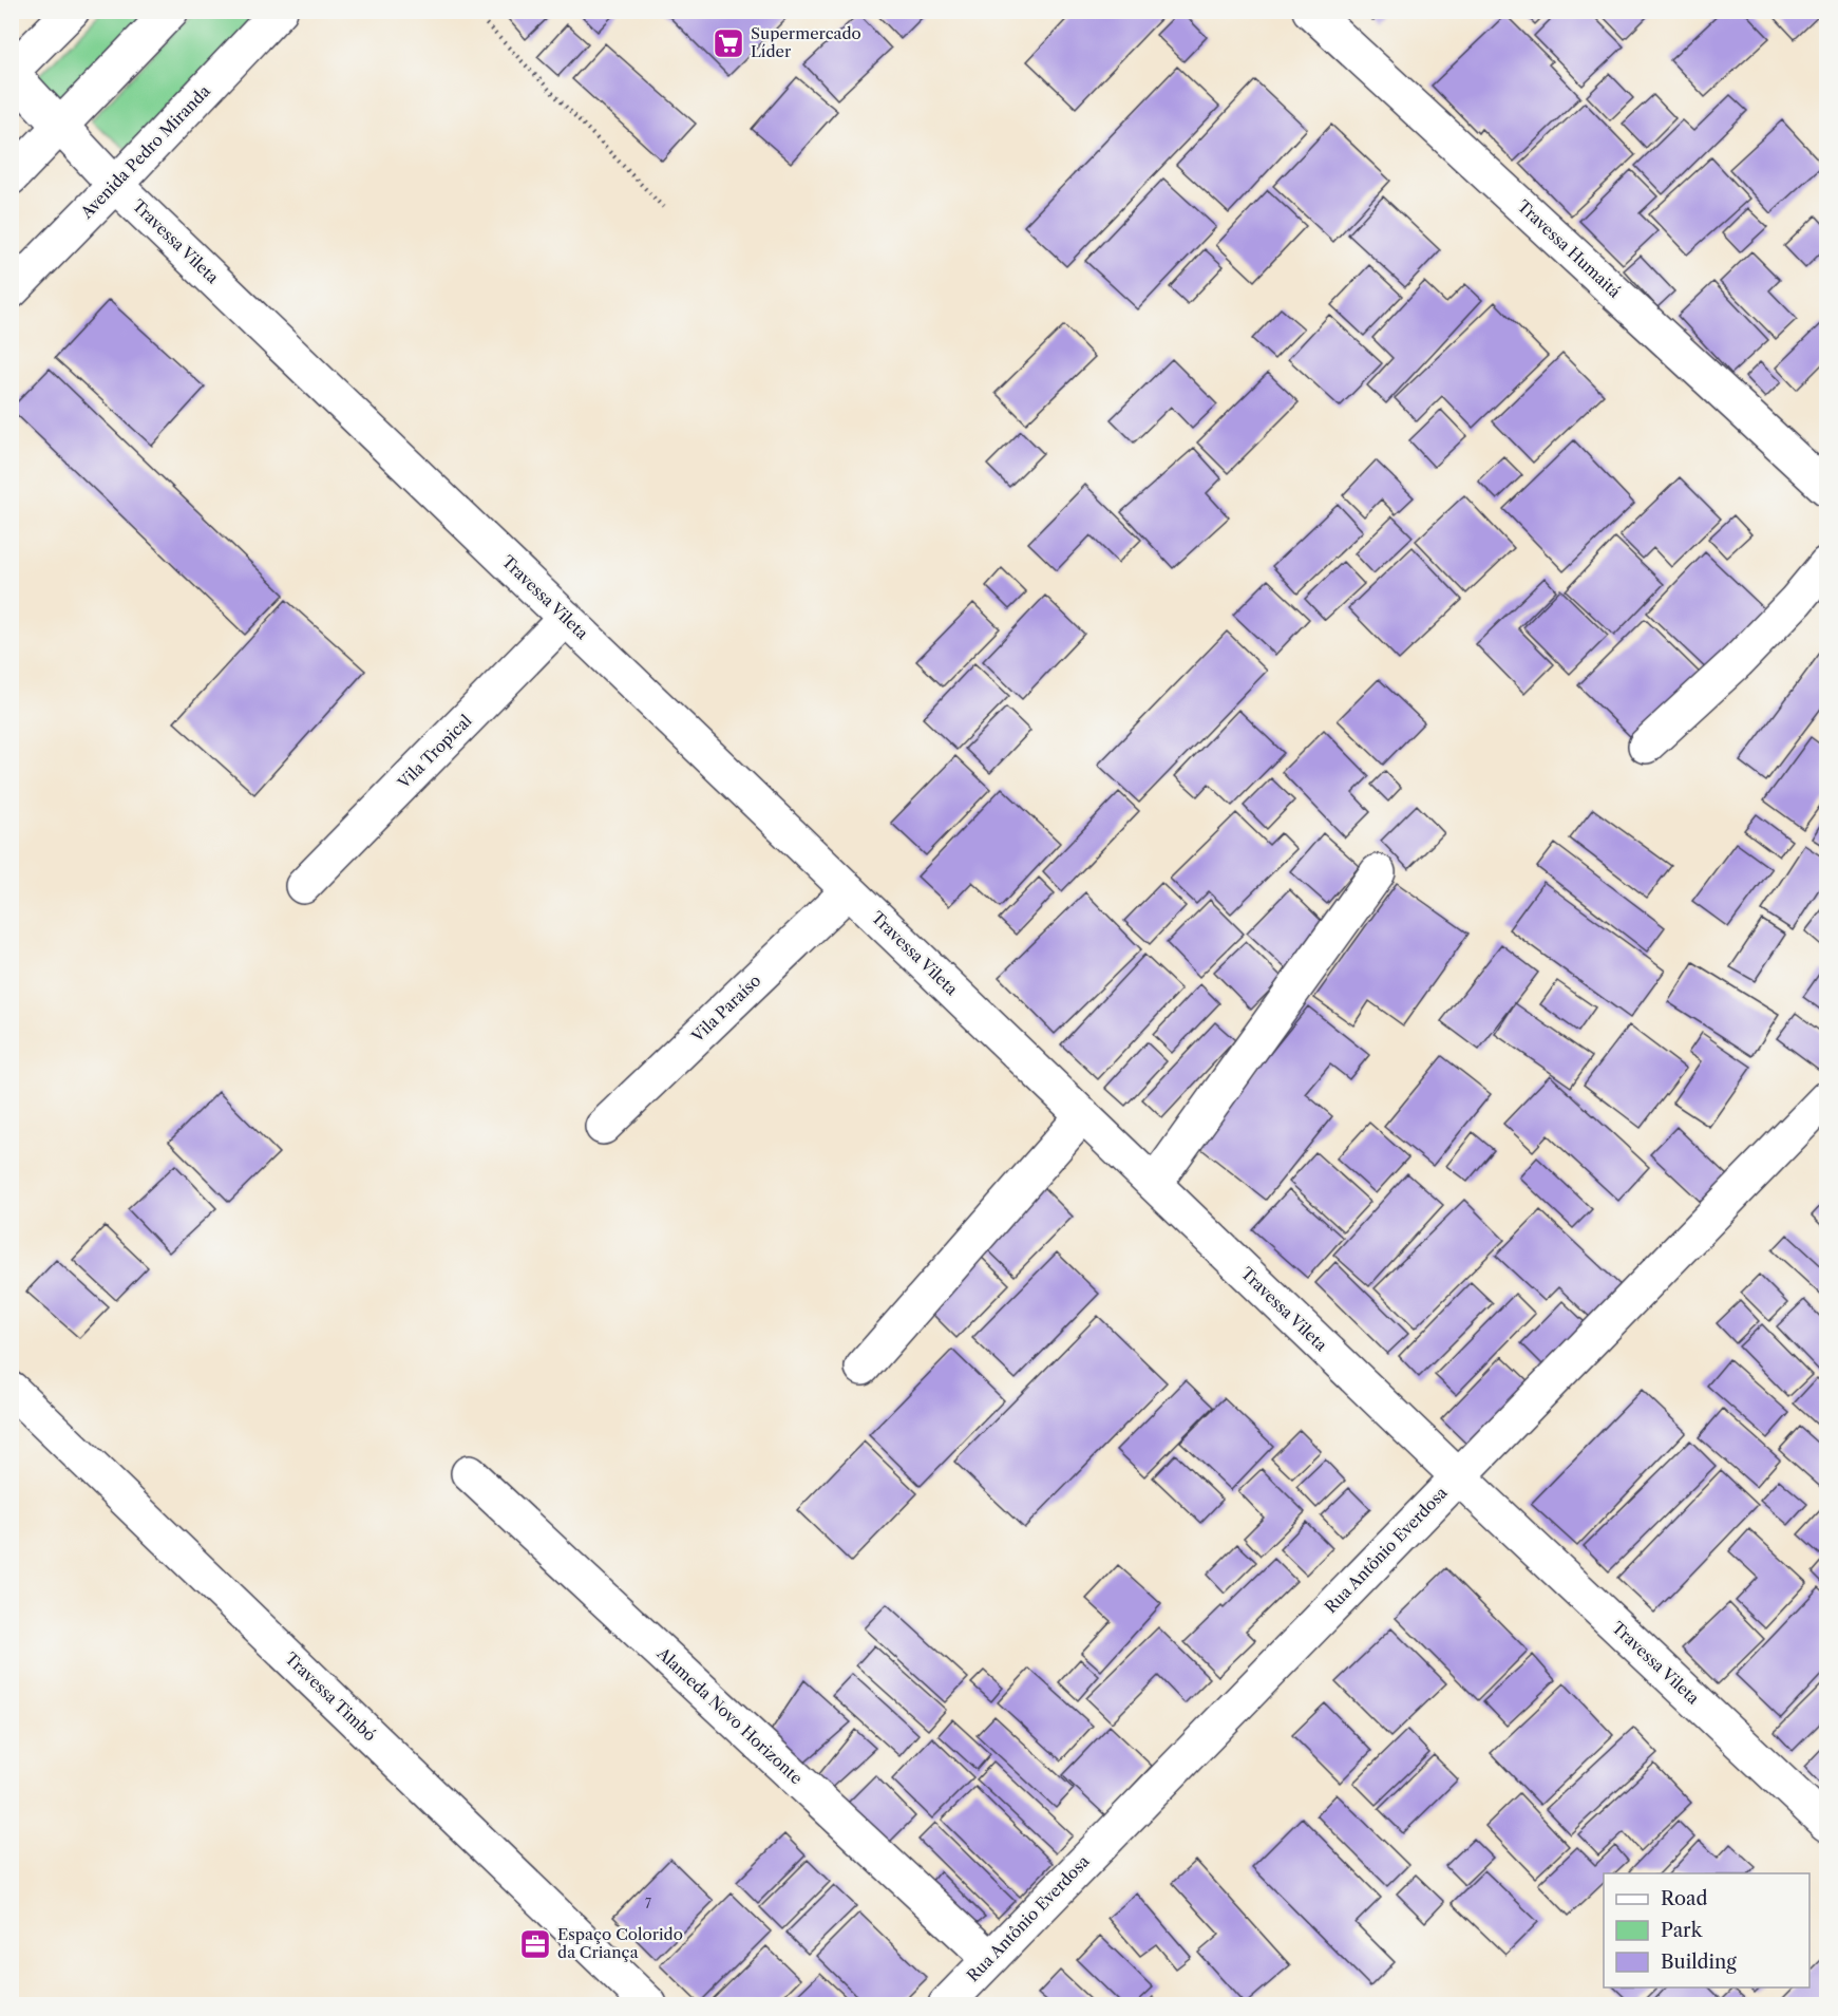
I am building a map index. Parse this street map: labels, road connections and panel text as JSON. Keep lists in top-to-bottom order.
{
  "streets": {
    "street": [
      "Avenida Pedro Miranda",
      "Travessa Vileta",
      "Travessa Humaitá",
      "Vila Tropical",
      "Vila Paraíso",
      "Rua Antônio Everdosa",
      "Travessa Timbó",
      "Alameda Novo Horizonte"
    ]
  },
  "crossings": [
    ["Avenida Pedro Miranda", "Travessa Vileta"],
    ["Travessa Vileta", "Vila Tropical"],
    ["Travessa Vileta", "Vila Paraíso"],
    ["Travessa Vileta", "Rua Antônio Everdosa"],
    ["Rua Antônio Everdosa", "Alameda Novo Horizonte"]
  ],
  "places": {
    "supermarket": ["Supermercado Líder"],
    "office": ["Espaço Colorido da Criança"]
  },
  "house_numbers": ["7"],
  "legend": ["Road", "Park", "Building"]
}
